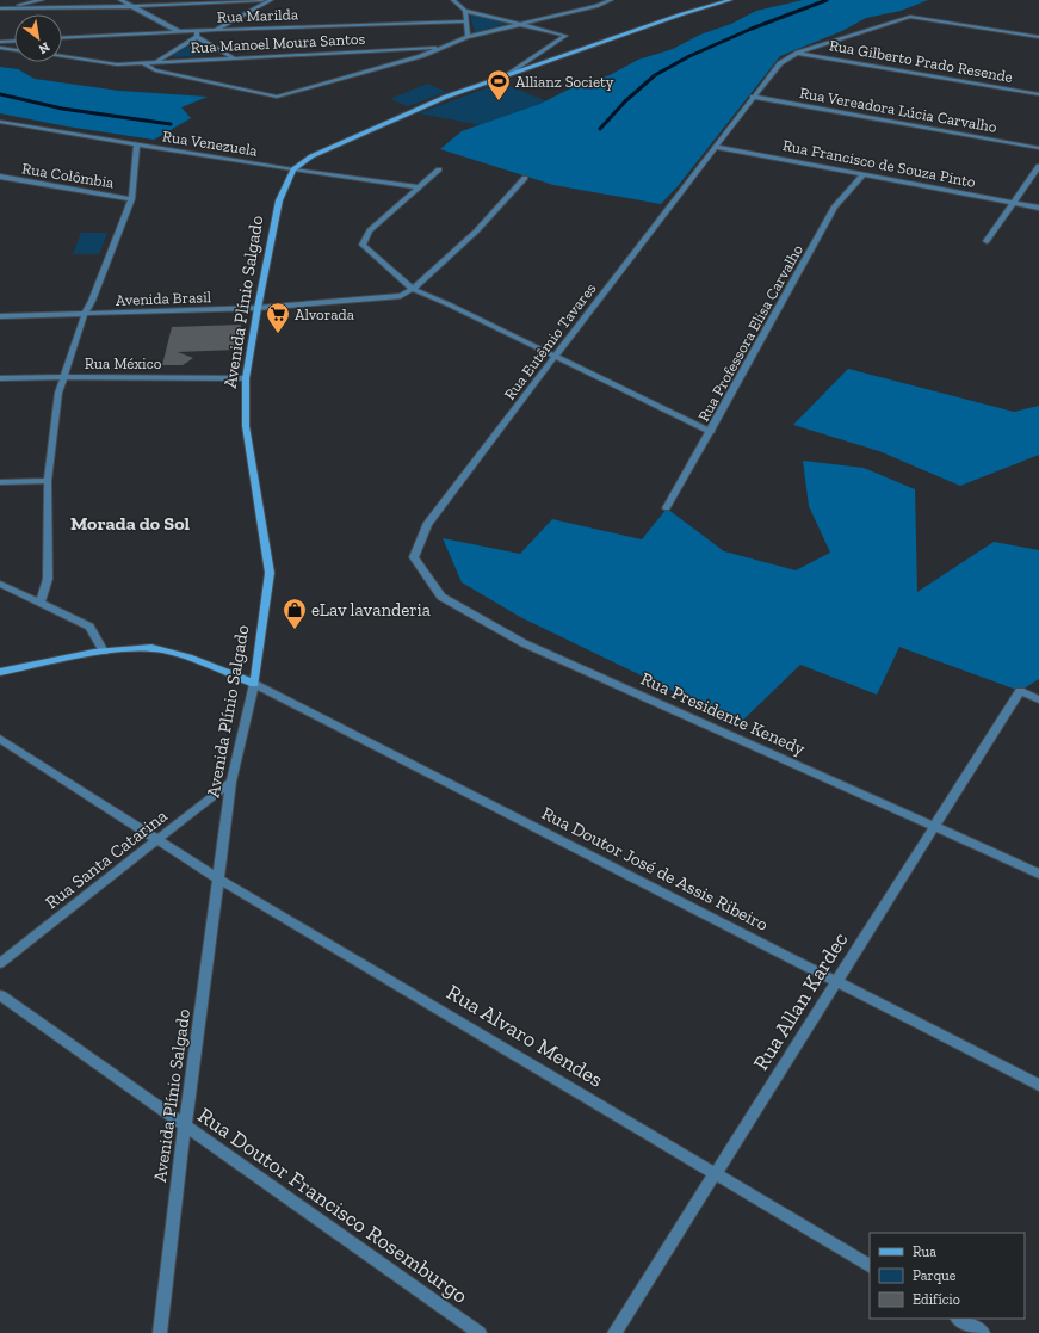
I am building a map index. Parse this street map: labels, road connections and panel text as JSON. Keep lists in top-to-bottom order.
{
  "streets": {
    "street": [
      "Rua Marilda",
      "Rua Manoel Moura Santos",
      "Rua Gilberto Prado Resende",
      "Rua Vereadora Lúcia Carvalho",
      "Rua Venezuela",
      "Rua Francisco de Souza Pinto",
      "Rua Colômbia",
      "Avenida Brasil",
      "Avenida Plínio Salgado",
      "Rua Professora Elisa Carvalho",
      "Rua Eutêmio Tavares",
      "Rua México",
      "Rua Presidente Kenedy",
      "Rua Santa Catarina",
      "Rua Doutor José de Assis Ribeiro",
      "Rua Allan Kardec",
      "Rua Alvaro Mendes",
      "Rua Doutor Francisco Rosemburgo"
    ]
  },
  "crossings": [
    ["Rua Gilberto Prado Resende", "Rua Eutêmio Tavares"],
    ["Rua Vereadora Lúcia Carvalho", "Rua Eutêmio Tavares"],
    ["Rua Venezuela", "Avenida Plínio Salgado"],
    ["Rua Francisco de Souza Pinto", "Rua Professora Elisa Carvalho"],
    ["Rua Francisco de Souza Pinto", "Rua Eutêmio Tavares"],
    ["Avenida Brasil", "Avenida Plínio Salgado"],
    ["Avenida Plínio Salgado", "Rua México"],
    ["Avenida Plínio Salgado", "Rua Santa Catarina"],
    ["Avenida Plínio Salgado", "Rua Doutor José de Assis Ribeiro"],
    ["Avenida Plínio Salgado", "Rua Alvaro Mendes"],
    ["Avenida Plínio Salgado", "Rua Doutor Francisco Rosemburgo"],
    ["Rua Eutêmio Tavares", "Rua Presidente Kenedy"],
    ["Rua Presidente Kenedy", "Rua Allan Kardec"],
    ["Rua Santa Catarina", "Rua Alvaro Mendes"],
    ["Rua Doutor José de Assis Ribeiro", "Rua Allan Kardec"],
    ["Rua Allan Kardec", "Rua Alvaro Mendes"]
  ],
  "districts": ["Morada do Sol"],
  "places": {
    "sports": ["Allianz Society"],
    "supermarket": ["Alvorada"],
    "shop": ["eLav lavanderia"]
  },
  "legend": ["Rua", "Parque", "Edifício"],
  "north": "bottom right"
}
